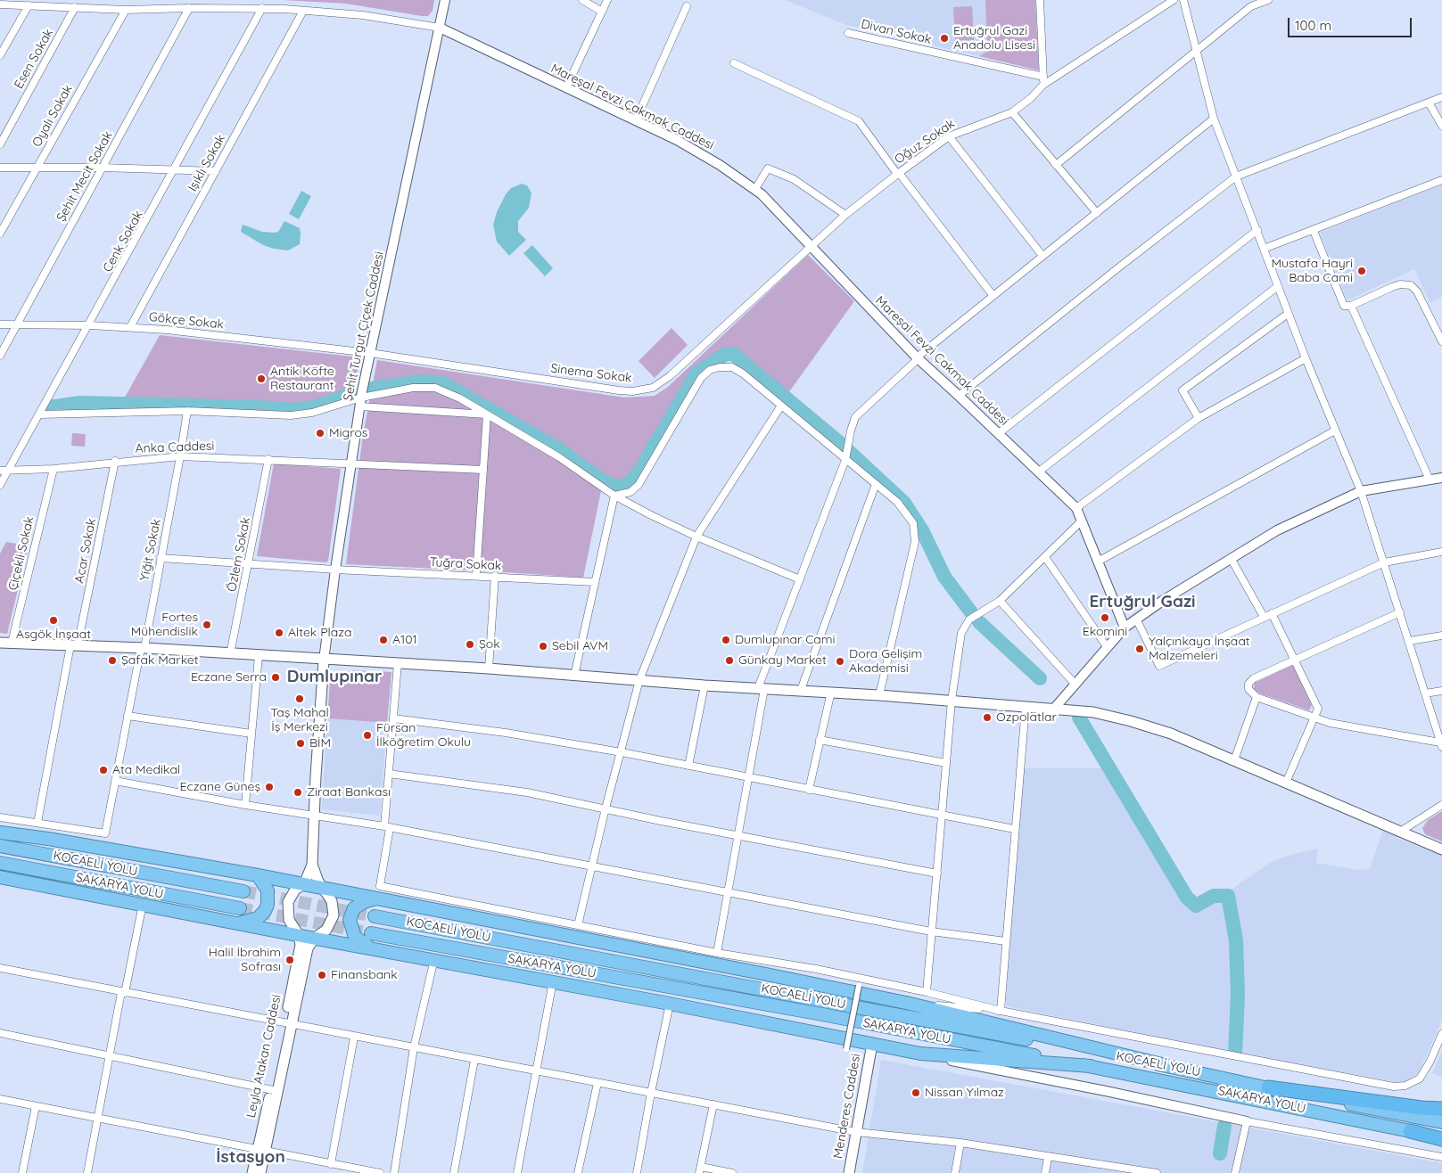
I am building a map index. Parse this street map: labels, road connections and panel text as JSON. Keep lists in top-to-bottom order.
{
  "streets": {
    "highway": ["KOCAELİ YOLU", "SAKARYA YOLU"],
    "main road": ["Leyla Atakan Caddesi", "Menderes Caddesi"],
    "street": [
      "Divan Sokak",
      "Esen Sokak",
      "Mareşal Fevzi Çakmak Caddesi",
      "Oyalı Sokak",
      "Oğuz Sokak",
      "Işıklı Sokak",
      "Şehit Mecit Sokak",
      "Cenk Sokak",
      "Gökçe Sokak",
      "Şehit Turgut Çiçek Caddesi",
      "Sinema Sokak",
      "Anka Caddesi",
      "Yiğit Sokak",
      "Acar Sokak",
      "Çiçekli Sokak",
      "Özlem Sokak",
      "Tuğra Sokak"
    ]
  },
  "crossings": [
    ["Esen Sokak", "Mareşal Fevzi Çakmak Caddesi"],
    ["Mareşal Fevzi Çakmak Caddesi", "Oyalı Sokak"],
    ["Mareşal Fevzi Çakmak Caddesi", "Oğuz Sokak"],
    ["Mareşal Fevzi Çakmak Caddesi", "Işıklı Sokak"],
    ["Mareşal Fevzi Çakmak Caddesi", "Şehit Mecit Sokak"],
    ["Mareşal Fevzi Çakmak Caddesi", "Cenk Sokak"],
    ["Mareşal Fevzi Çakmak Caddesi", "Şehit Turgut Çiçek Caddesi"],
    ["Mareşal Fevzi Çakmak Caddesi", "Sinema Sokak"],
    ["Oğuz Sokak", "Sinema Sokak"],
    ["Işıklı Sokak", "Gökçe Sokak"],
    ["Şehit Mecit Sokak", "Gökçe Sokak"],
    ["Cenk Sokak", "Gökçe Sokak"],
    ["Cenk Sokak", "Anka Caddesi"],
    ["Gökçe Sokak", "Şehit Turgut Çiçek Caddesi"],
    ["Gökçe Sokak", "Sinema Sokak"],
    ["Şehit Turgut Çiçek Caddesi", "Sinema Sokak"],
    ["Şehit Turgut Çiçek Caddesi", "Anka Caddesi"],
    ["Şehit Turgut Çiçek Caddesi", "Tuğra Sokak"],
    ["Anka Caddesi", "Yiğit Sokak"],
    ["Anka Caddesi", "Acar Sokak"],
    ["Anka Caddesi", "Çiçekli Sokak"],
    ["Anka Caddesi", "Özlem Sokak"],
    ["Yiğit Sokak", "Acar Sokak"],
    ["Yiğit Sokak", "Tuğra Sokak"],
    ["Özlem Sokak", "Tuğra Sokak"]
  ],
  "districts": ["Ertuğrul Gazi", "Dumlupınar", "İstasyon"],
  "places": [
    "Ertuğrul Gazi Anadolu Lisesi",
    "Mustafa Hayri Baba Cami",
    "Antik Köfte Restaurant",
    "Migros",
    "Ekomini",
    "Asgök İnşaat",
    "Fortes Mühendislik",
    "Altek Plaza",
    "A101",
    "Dumlupınar Cami",
    "Şok",
    "Sebil AVM",
    "Yalçınkaya İnşaat Malzemeleri",
    "Şafak Market",
    "Günkay Market",
    "Dora Gelişim Akademisi",
    "Eczane Serra",
    "Taş Mahal İş Merkezi",
    "Özpolatlar",
    "Fürsan İlköğretim Okulu",
    "BİM",
    "Ata Medikal",
    "Eczane Güneş",
    "Ziraat Bankası",
    "Halil İbrahim Sofrası",
    "Finansbank",
    "Nissan Yılmaz"
  ],
  "scale_bar": "100 m"
}
